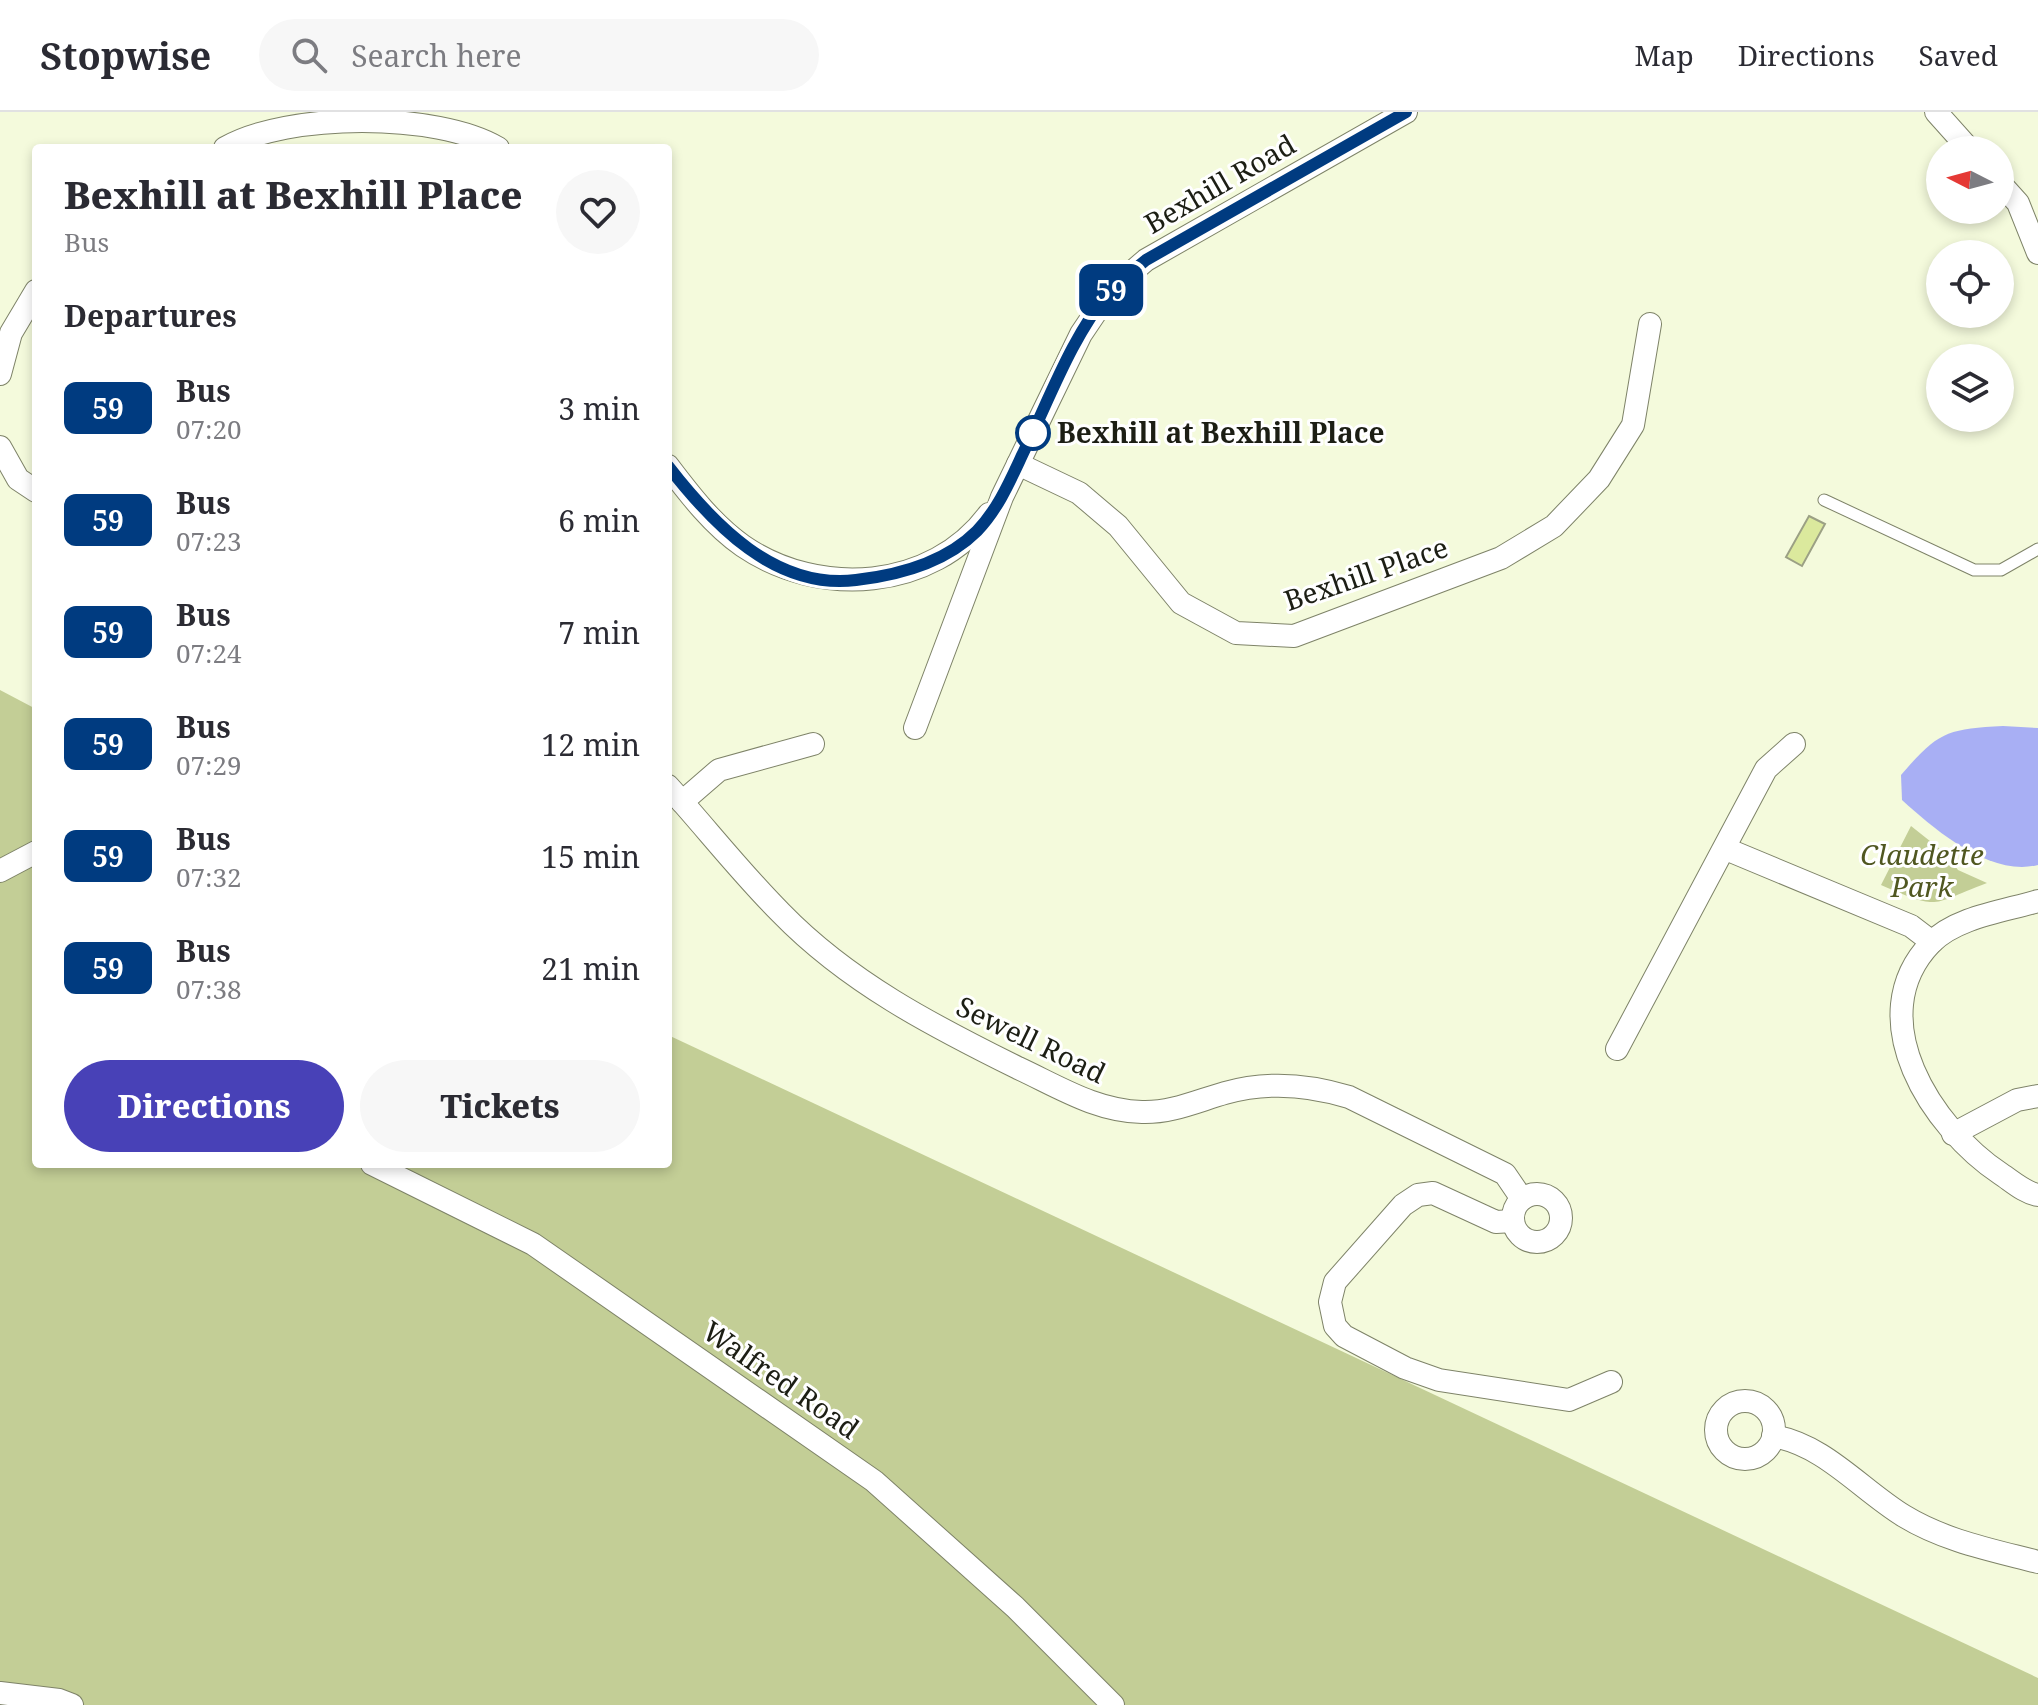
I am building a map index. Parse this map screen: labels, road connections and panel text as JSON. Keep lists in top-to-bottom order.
{
  "streets": {
    "street": [
      "Bexhill Road",
      "Bexhill Place",
      "Sewell Road",
      "Walfred Road"
    ]
  },
  "crossings": [
    ["Bexhill Road", "Bexhill Place"]
  ],
  "parks": ["Claudette Park"],
  "places": ["Bexhill at Bexhill Place"],
  "lines": ["bus line 59"],
  "north": "left",
  "page": {
    "header": "Stopwise",
    "search": "Search here",
    "nav": ["Map", "Directions", "Saved"],
    "on_map": "59",
    "heading": [
      ["Bexhill at Bexhill Place", "Bus"],
      "Departures"
    ],
    "list": [
      {
        "mark": "59",
        "name": "Bus",
        "note": "07:20",
        "value": "3 min"
      },
      {
        "mark": "59",
        "name": "Bus",
        "note": "07:23",
        "value": "6 min"
      },
      {
        "mark": "59",
        "name": "Bus",
        "note": "07:24",
        "value": "7 min"
      },
      {
        "mark": "59",
        "name": "Bus",
        "note": "07:29",
        "value": "12 min"
      },
      {
        "mark": "59",
        "name": "Bus",
        "note": "07:32",
        "value": "15 min"
      },
      {
        "mark": "59",
        "name": "Bus",
        "note": "07:38",
        "value": "21 min"
      }
    ],
    "buttons": ["Directions", "Tickets"]
  }
}
